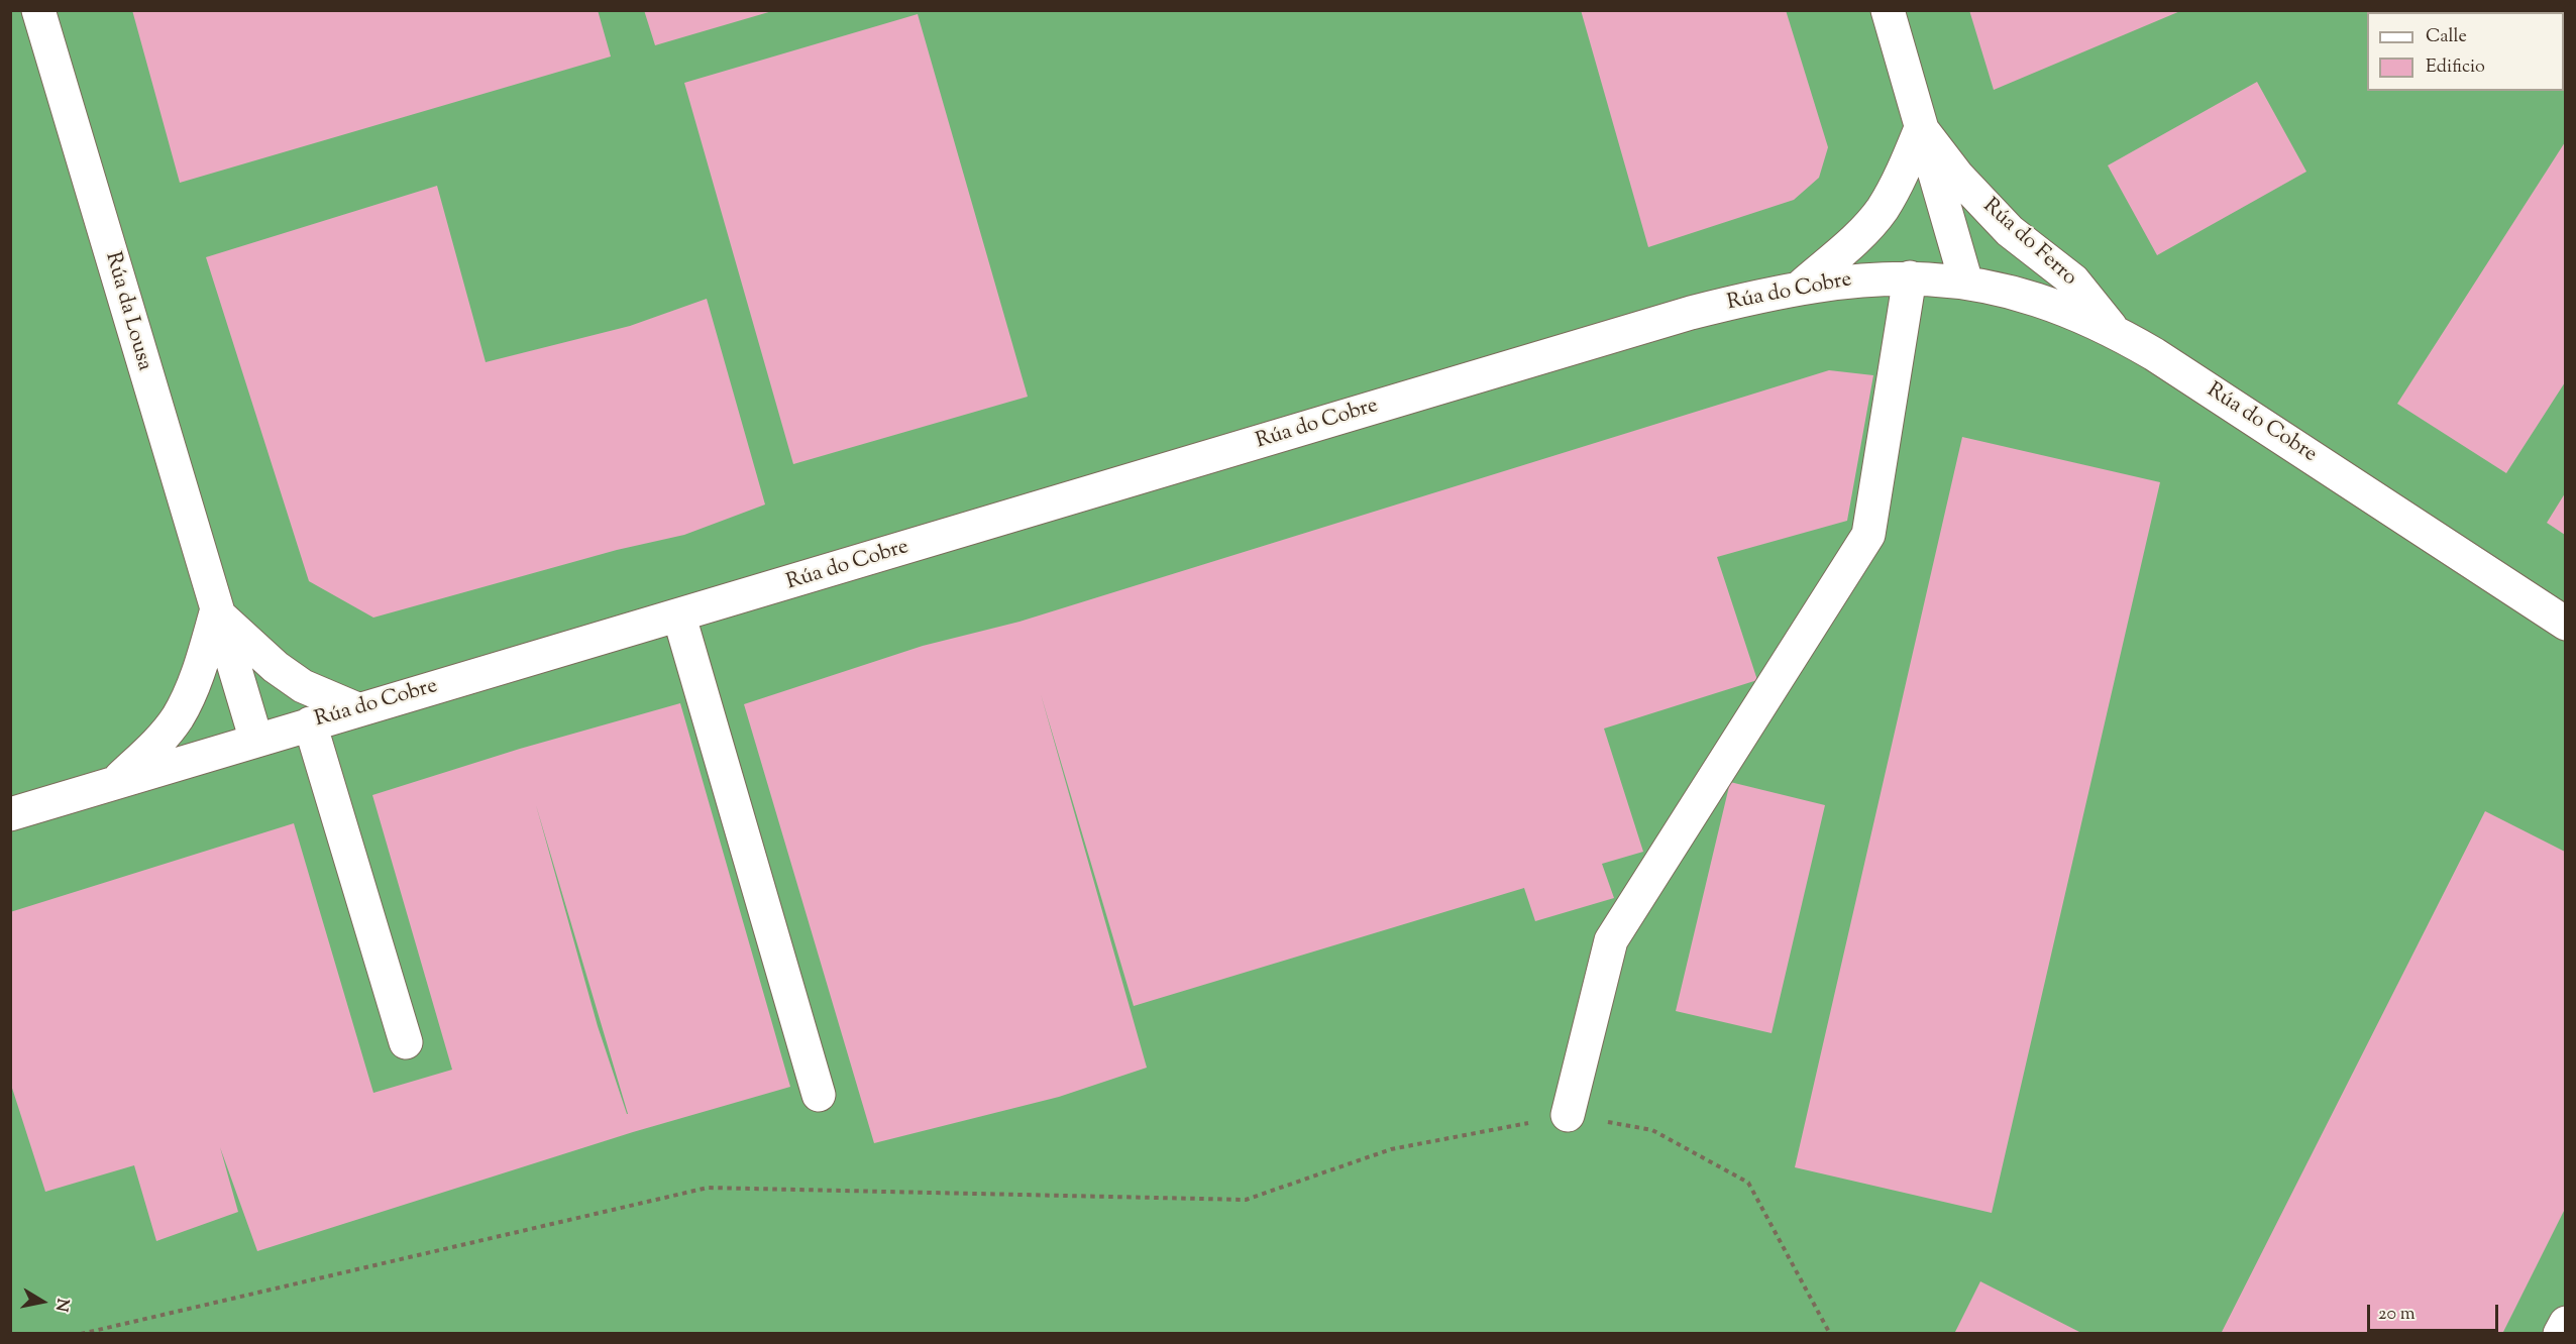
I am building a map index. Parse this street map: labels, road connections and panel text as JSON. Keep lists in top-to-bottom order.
{
  "streets": {
    "street": ["Rúa do Ferro", "Rúa do Cobre", "Rúa da Lousa"]
  },
  "crossings": [
    ["Rúa do Ferro", "Rúa do Cobre"],
    ["Rúa do Cobre", "Rúa da Lousa"]
  ],
  "legend": ["Calle", "Edificio"],
  "scale_bar": "20 m",
  "north": "right"
}
